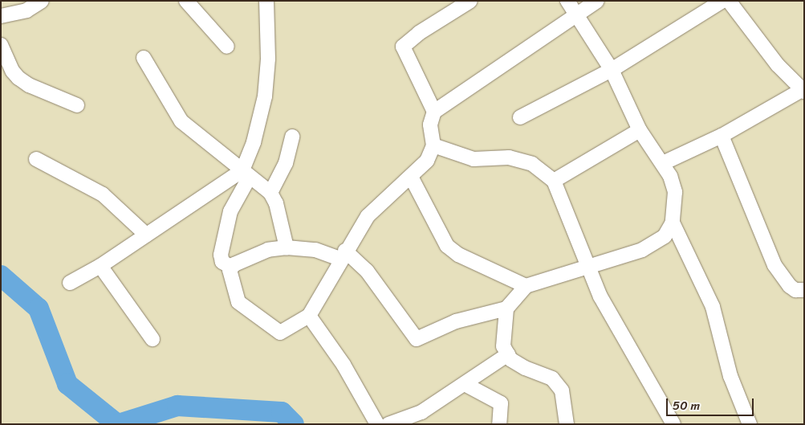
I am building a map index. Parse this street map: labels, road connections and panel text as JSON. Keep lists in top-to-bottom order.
{
  "scale_bar": "50 m"
}
